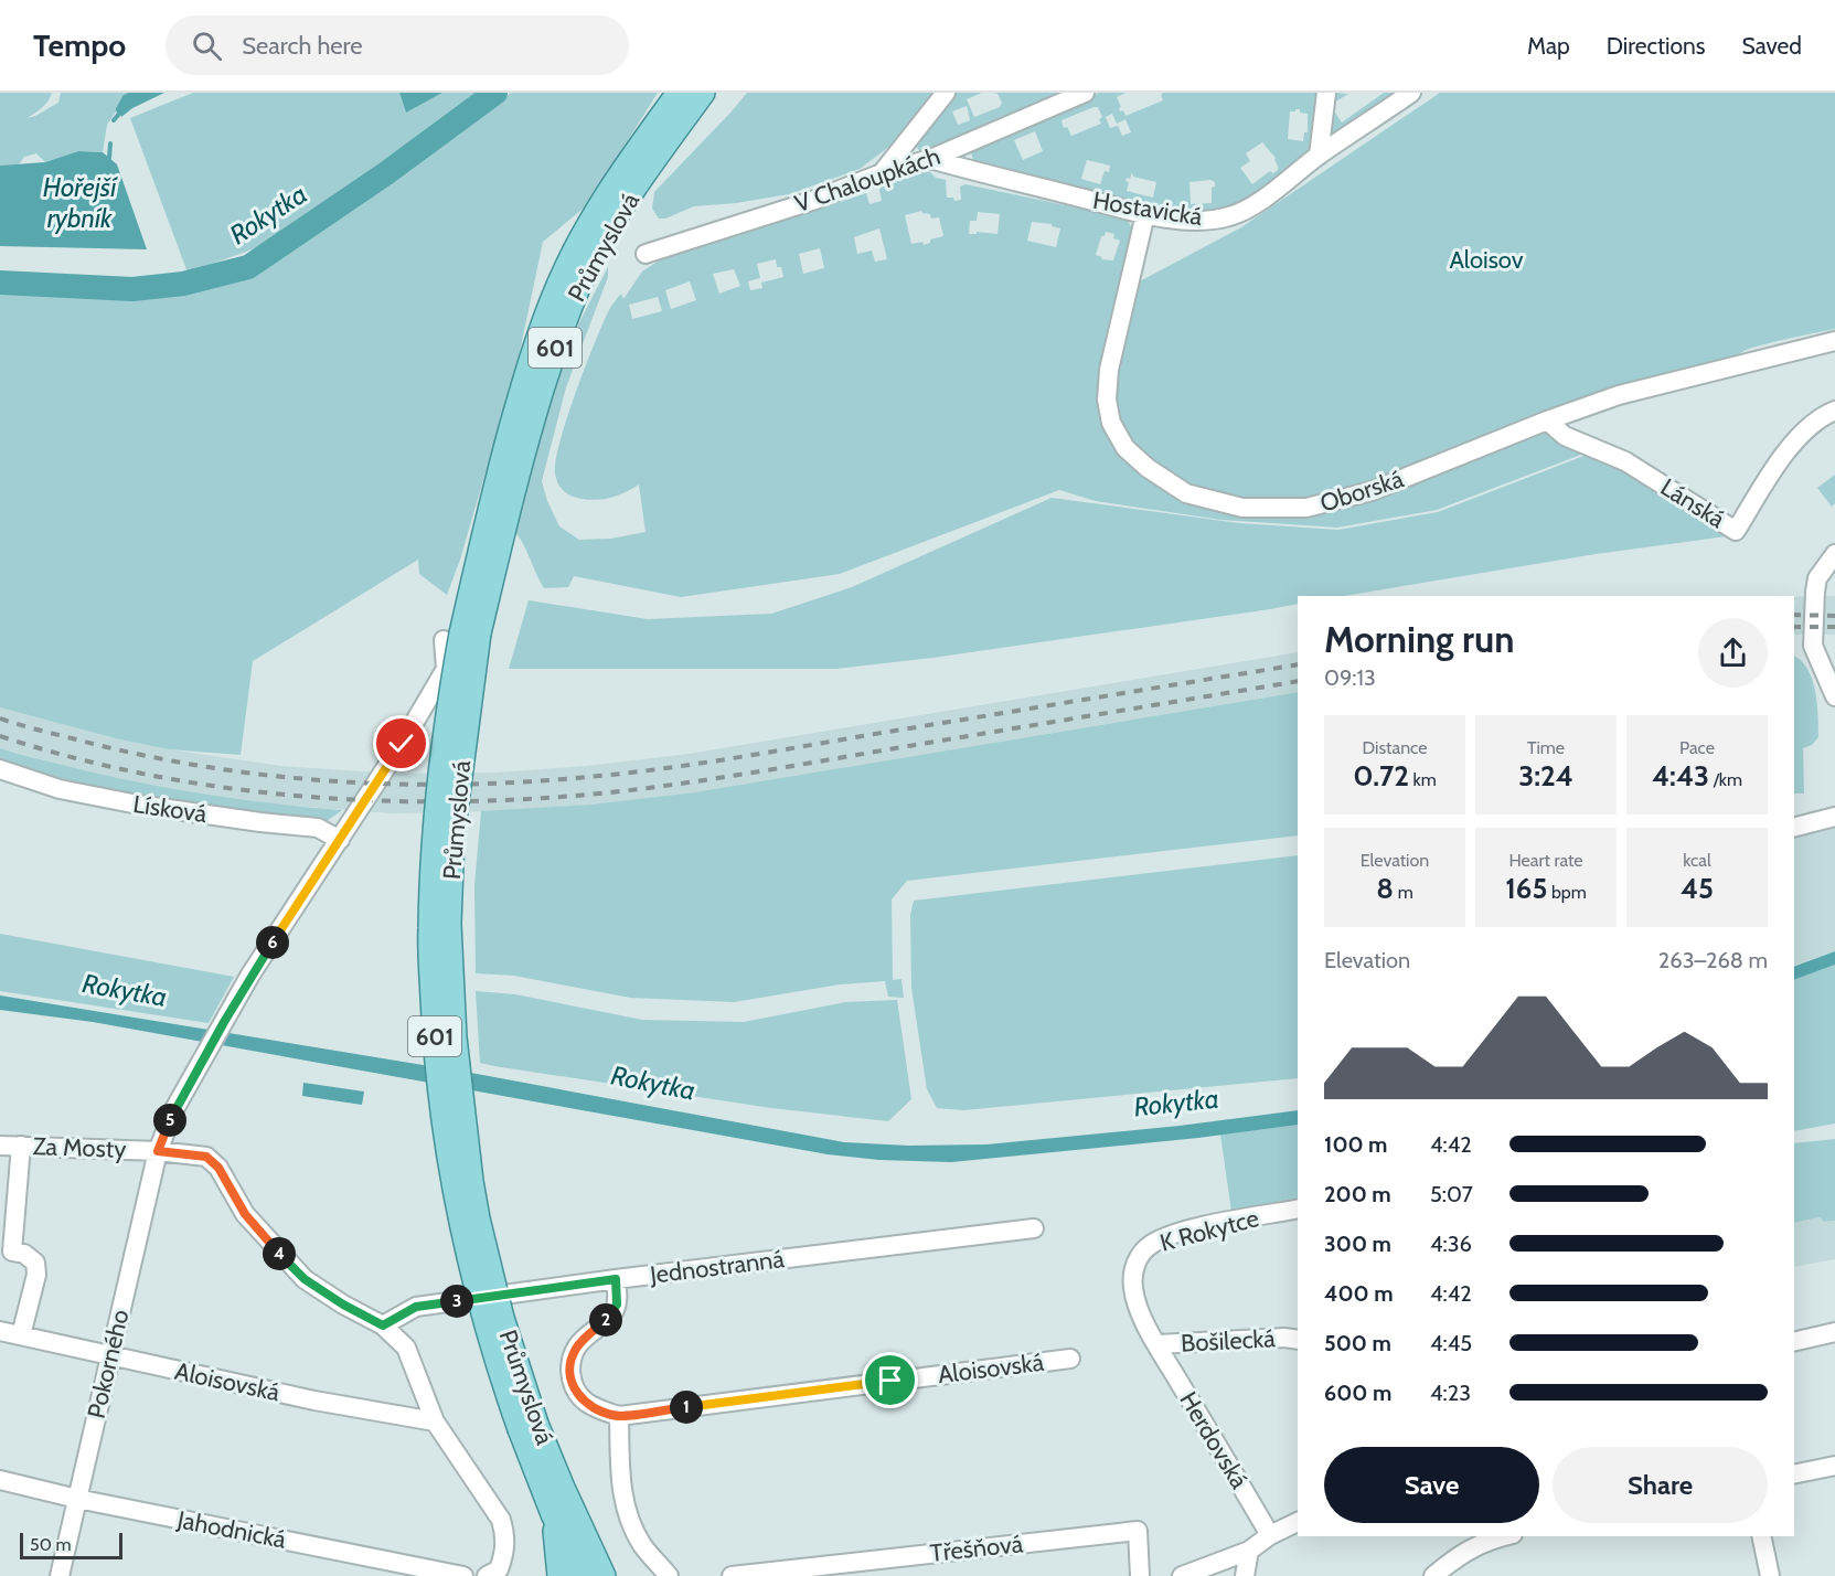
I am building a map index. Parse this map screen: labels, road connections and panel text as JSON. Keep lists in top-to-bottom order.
{
  "streets": {
    "main road": ["Průmyslová", "601"],
    "street": [
      "V Chaloupkách",
      "Hostavická",
      "Oborská",
      "Lánská",
      "Lísková",
      "Za Mosty",
      "K Rokytce",
      "Jednostranná",
      "Bošilecká",
      "Pokorného",
      "Aloisovská",
      "Herdovská",
      "Jahodnická",
      "Třešňová"
    ]
  },
  "crossings": [
    ["V Chaloupkách", "Hostavická"],
    ["Hostavická", "Oborská"],
    ["Průmyslová", "Pokorného"],
    ["Oborská", "Lánská"],
    ["Lísková", "Pokorného"],
    ["Za Mosty", "Jednostranná"],
    ["Za Mosty", "Pokorného"],
    ["K Rokytce", "Bošilecká"],
    ["K Rokytce", "Herdovská"],
    ["Jednostranná", "Aloisovská"],
    ["Bošilecká", "Herdovská"],
    ["Pokorného", "Aloisovská"],
    ["Pokorného", "Jahodnická"]
  ],
  "water": ["Hořejší rybník", "Rokytka"],
  "parks": ["Aloisov"],
  "scale_bar": "50 m",
  "page": {
    "header": "Tempo",
    "search": "Search here",
    "nav": ["Map", "Directions", "Saved"],
    "heading": ["Morning run", "09:13"],
    "stats": [
      ["Distance", "0.72 km"],
      ["Time", "3:24"],
      ["Pace", "4:43 /km"],
      ["Elevation", "8 m"],
      ["Heart rate", "165 bpm"],
      ["kcal", "45"]
    ],
    "pins": [
      "6",
      "5",
      "4",
      "3",
      "2",
      "1"
    ],
    "chart": ["Elevation", "263–268 m"],
    "list": [
      {
        "name": "100 m",
        "note": "4:42"
      },
      {
        "name": "200 m",
        "note": "5:07"
      },
      {
        "name": "300 m",
        "note": "4:36"
      },
      {
        "name": "400 m",
        "note": "4:42"
      },
      {
        "name": "500 m",
        "note": "4:45"
      },
      {
        "name": "600 m",
        "note": "4:23"
      }
    ],
    "buttons": ["Save", "Share"],
    "scale": "50 m"
  }
}
